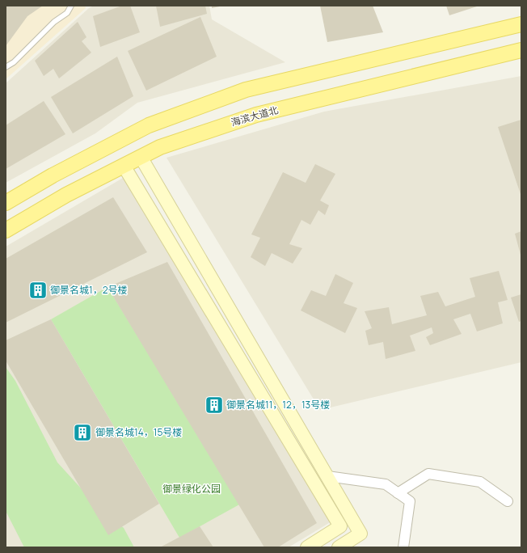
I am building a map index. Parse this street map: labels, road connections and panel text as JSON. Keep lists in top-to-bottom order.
{
  "streets": {
    "main road": ["海滨大道北"]
  },
  "parks": ["御景绿化公园"],
  "places": {
    "building": ["御景名城1，2号楼", "御景名城11，12，13号楼", "御景名城14，15号楼"]
  }
}
